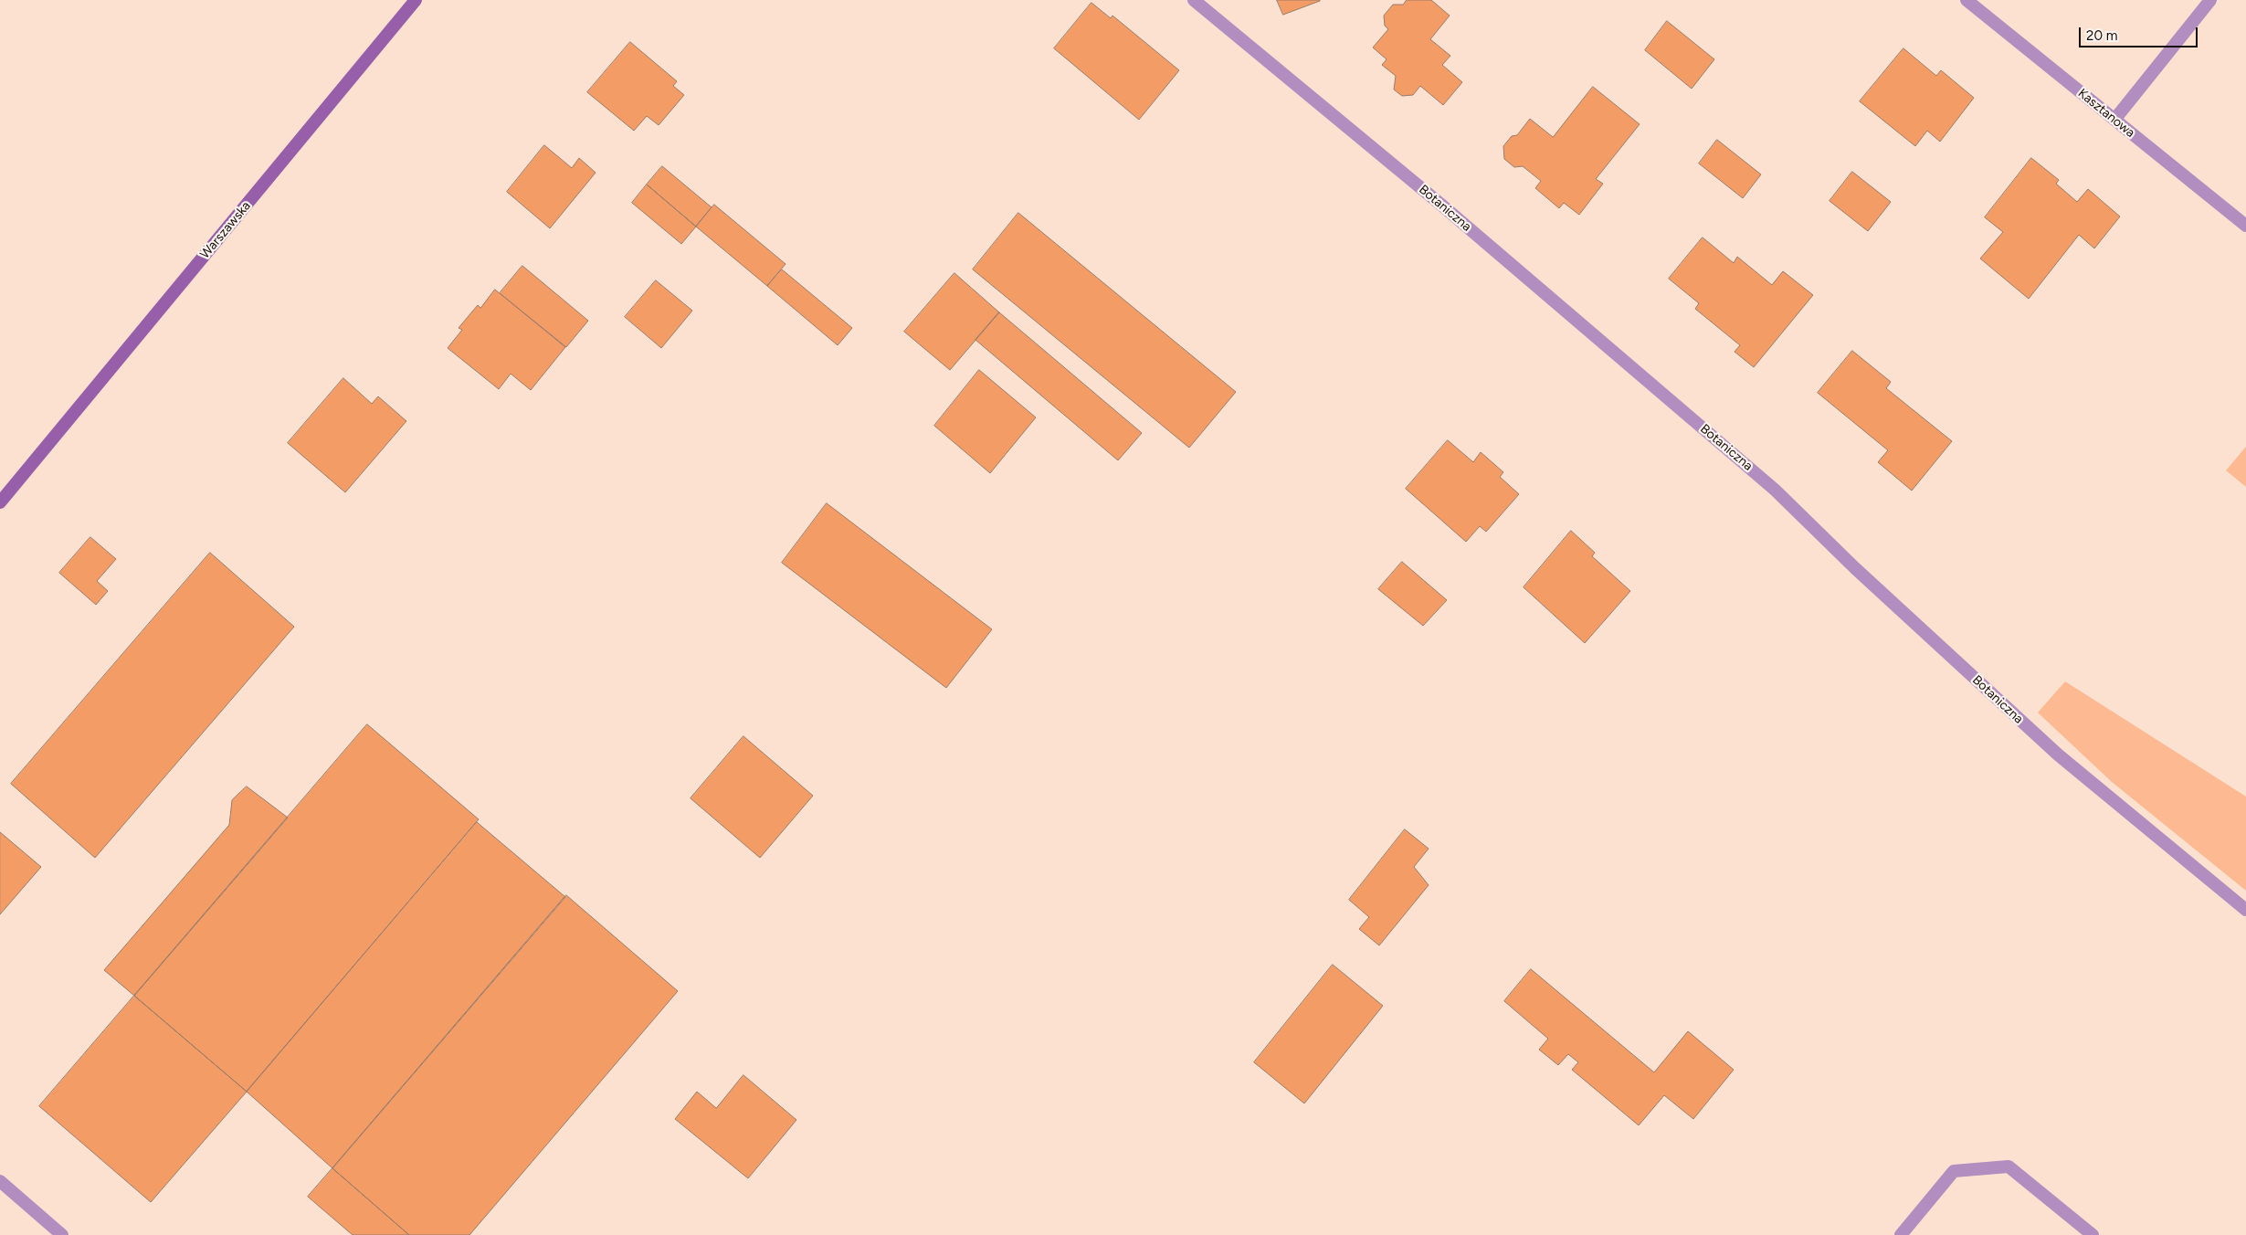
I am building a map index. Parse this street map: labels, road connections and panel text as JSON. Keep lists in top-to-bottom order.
{
  "streets": {
    "main road": ["Warszawska"],
    "street": ["Kasztanowa", "Botaniczna"]
  },
  "scale_bar": "20 m"
}
